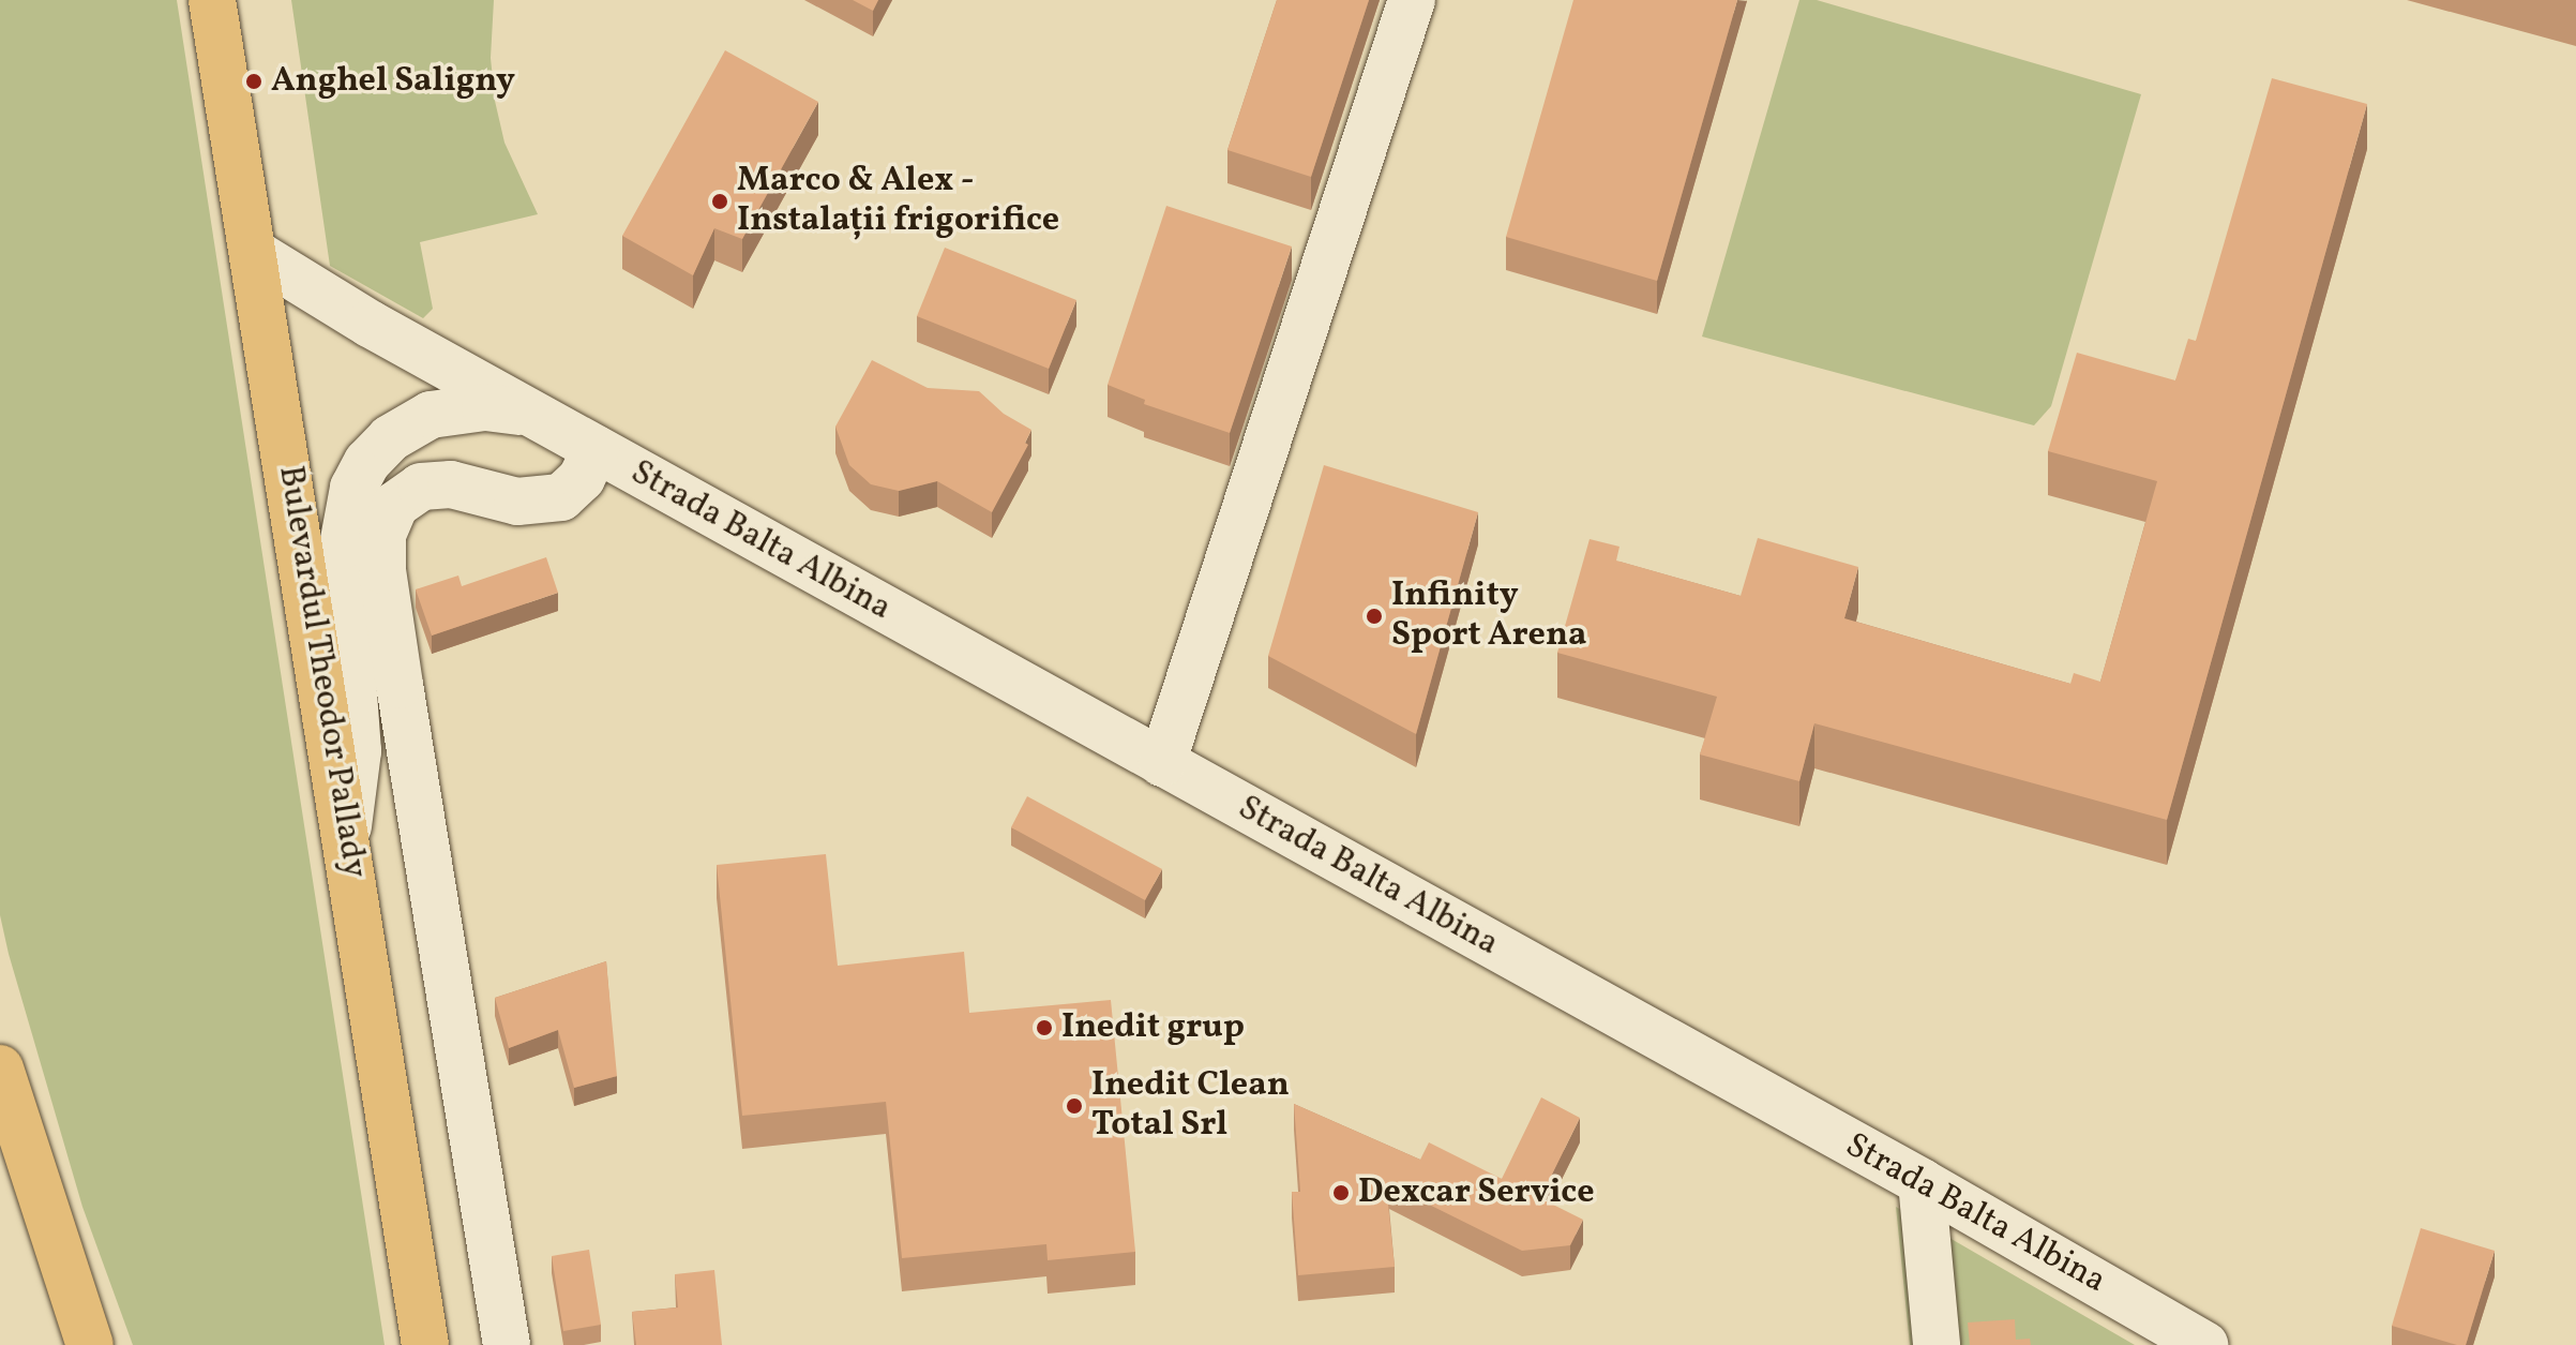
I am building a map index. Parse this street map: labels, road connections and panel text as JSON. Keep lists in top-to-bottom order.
{
  "streets": {
    "main road": ["Bulevardul Theodor Pallady"],
    "street": ["Strada Balta Albina"]
  },
  "crossings": [
    ["Strada Balta Albina", "Bulevardul Theodor Pallady"]
  ],
  "places": [
    "Anghel Saligny",
    "Marco & Alex - Instalații frigorifice",
    "Infinity Sport Arena",
    "Inedit grup",
    "Inedit Clean Total Srl",
    "Dexcar Service"
  ]
}
